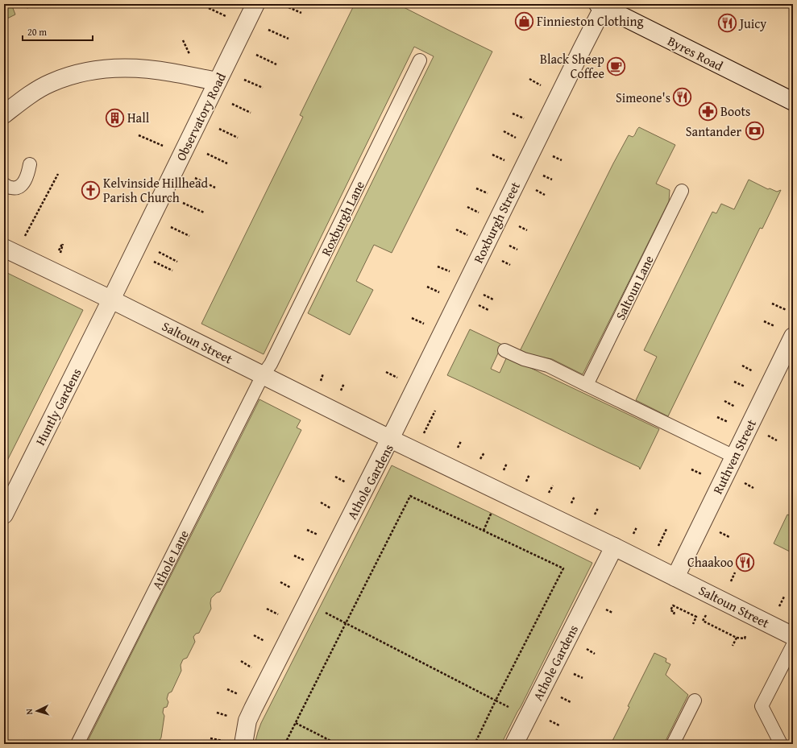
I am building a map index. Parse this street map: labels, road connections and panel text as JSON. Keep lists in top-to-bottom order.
{
  "streets": {
    "street": [
      "Byres Road",
      "Observatory Road",
      "Roxburgh Street",
      "Saltoun Street",
      "Huntly Gardens",
      "Ruthven Street",
      "Athole Gardens"
    ],
    "lane": ["Roxburgh Lane", "Saltoun Lane", "Athole Lane"]
  },
  "crossings": [
    ["Byres Road", "Roxburgh Street"],
    ["Observatory Road", "Saltoun Street"],
    ["Observatory Road", "Huntly Gardens"],
    ["Roxburgh Lane", "Saltoun Street"],
    ["Roxburgh Lane", "Athole Lane"],
    ["Roxburgh Street", "Saltoun Street"],
    ["Roxburgh Street", "Athole Gardens"],
    ["Saltoun Street", "Huntly Gardens"],
    ["Saltoun Street", "Ruthven Street"],
    ["Saltoun Street", "Athole Gardens"],
    ["Saltoun Street", "Athole Lane"],
    ["Ruthven Street", "Athole Gardens"]
  ],
  "places": {
    "shop": ["Finnieston Clothing"],
    "restaurant": ["Juicy", "Simeone's", "Chaakoo"],
    "cafe": ["Black Sheep Coffee"],
    "pharmacy": ["Boots"],
    "building": ["Hall"],
    "bank": ["Santander"],
    "church": ["Kelvinside Hillhead Parish Church"]
  },
  "scale_bar": "20 m",
  "north": "left"
}
